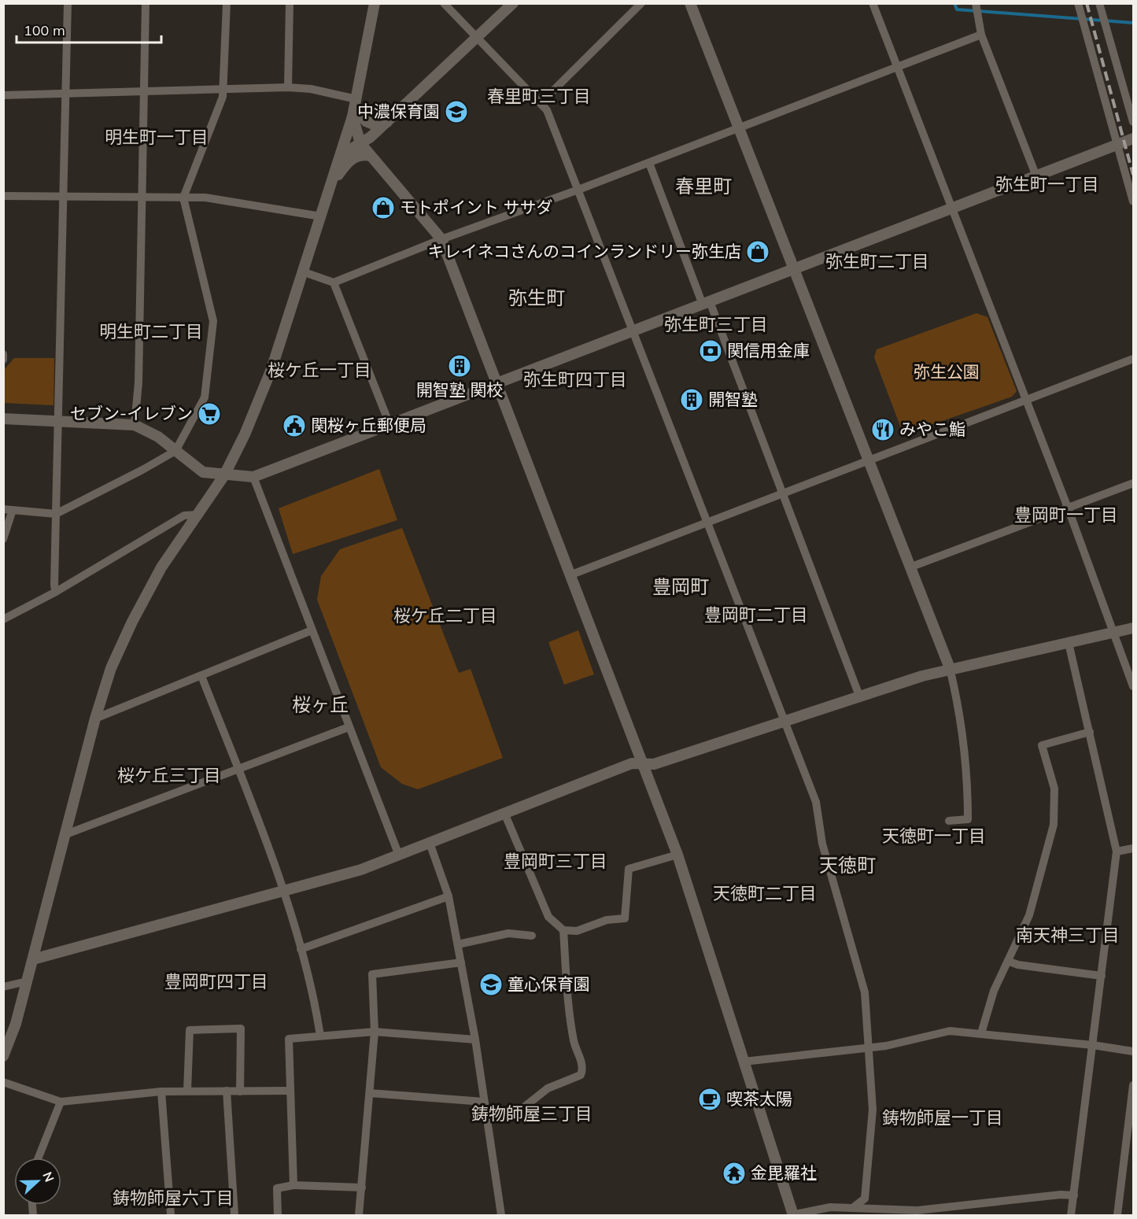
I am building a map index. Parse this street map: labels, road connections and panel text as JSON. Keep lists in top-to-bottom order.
{
  "districts": [
    "春里町三丁目",
    "明生町一丁目",
    "弥生町一丁目",
    "春里町",
    "弥生町二丁目",
    "弥生町",
    "弥生町三丁目",
    "明生町二丁目",
    "桜ケ丘一丁目",
    "弥生町四丁目",
    "豊岡町一丁目",
    "豊岡町",
    "豊岡町二丁目",
    "桜ケ丘二丁目",
    "桜ヶ丘",
    "桜ケ丘三丁目",
    "天徳町一丁目",
    "豊岡町三丁目",
    "天徳町",
    "天徳町二丁目",
    "南天神三丁目",
    "豊岡町四丁目",
    "鋳物師屋三丁目",
    "鋳物師屋一丁目",
    "鋳物師屋六丁目"
  ],
  "parks": ["弥生公園"],
  "places": {
    "school or university": ["中濃保育園", "童心保育園"],
    "shop": ["モトポイント ササダ", "キレイネコさんのコインランドリー弥生店"],
    "bank": ["関信用金庫"],
    "building": ["開智塾 関校", "開智塾"],
    "supermarket": ["セブン-イレブン"],
    "public building": ["関桜ヶ丘郵便局"],
    "restaurant": ["みやこ鮨"],
    "cafe": ["喫茶太陽"],
    "temple": ["金毘羅社"]
  },
  "scale_bar": "100 m",
  "north": "right"
}
